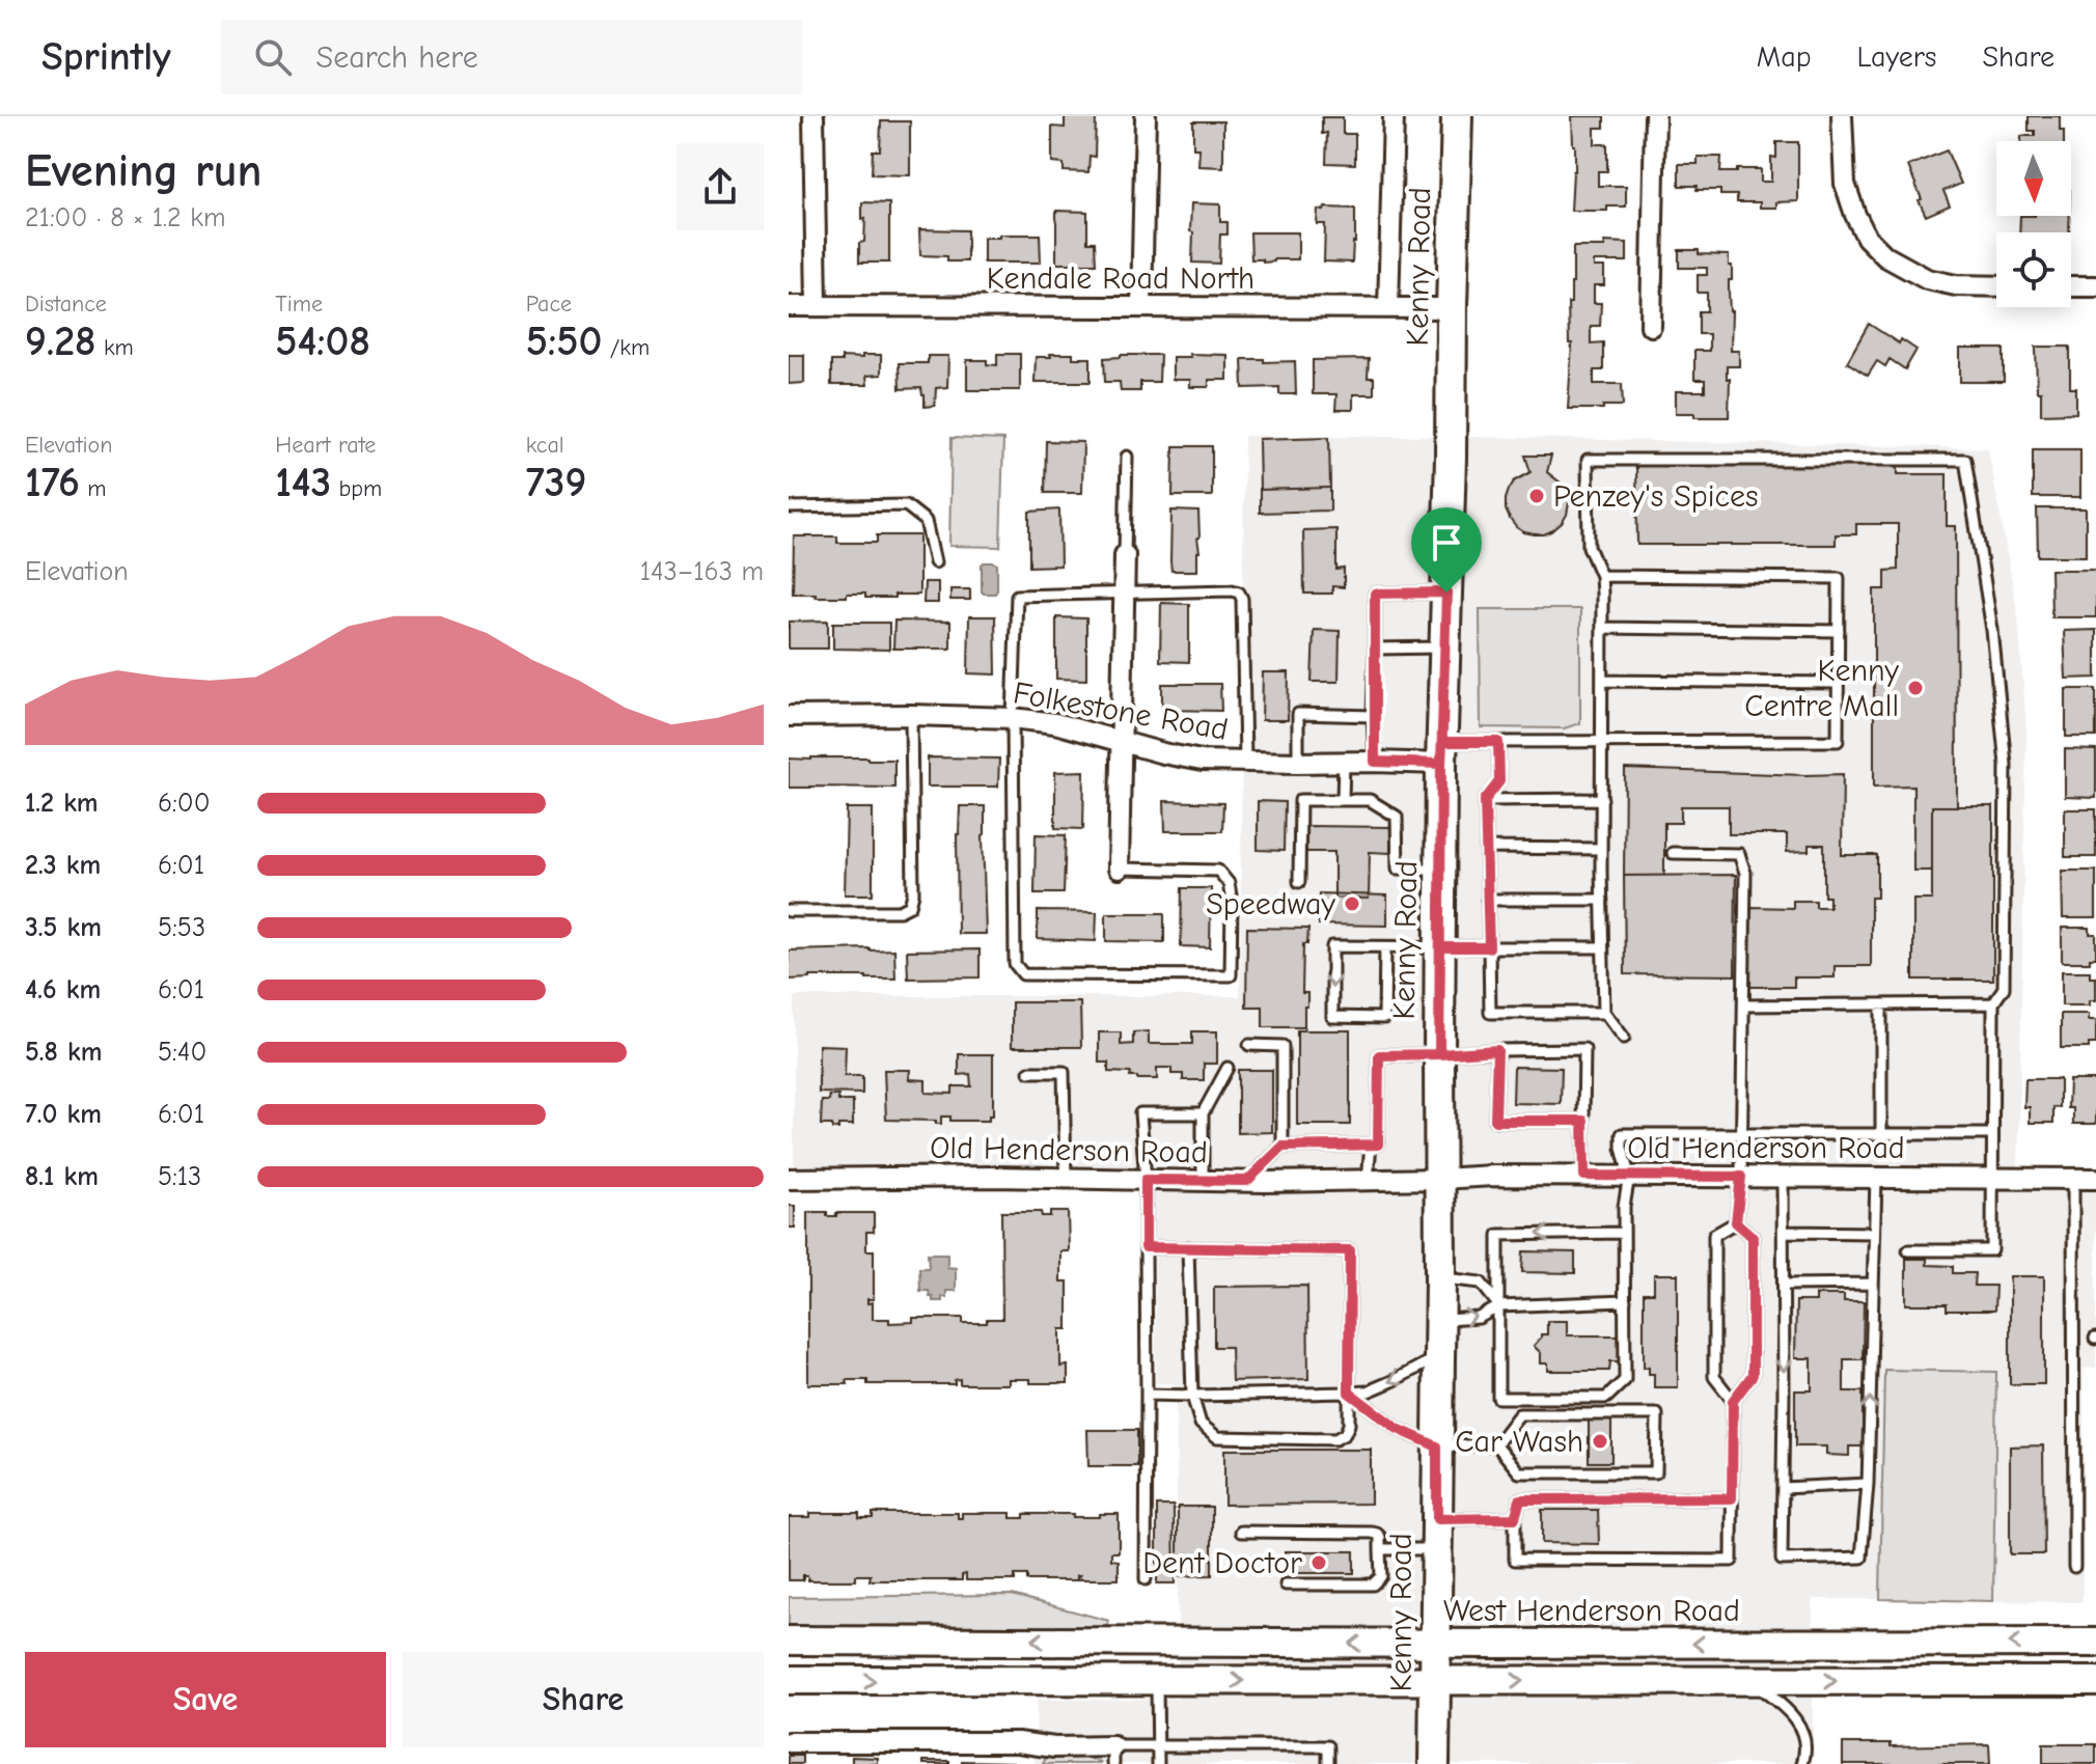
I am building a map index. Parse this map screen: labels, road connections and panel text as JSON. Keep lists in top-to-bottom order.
{
  "streets": {
    "main road": ["Kenny Road", "West Henderson Road"],
    "street": ["Kendale Road North", "Folkestone Road", "Old Henderson Road"]
  },
  "crossings": [
    ["Kenny Road", "Kendale Road North"],
    ["Kenny Road", "Folkestone Road"],
    ["Kenny Road", "Old Henderson Road"],
    ["Kenny Road", "West Henderson Road"]
  ],
  "places": [
    "Penzey's Spices",
    "Kenny Centre Mall",
    "Speedway",
    "Car Wash",
    "Dent Doctor"
  ],
  "north": "bottom",
  "page": {
    "header": "Sprintly",
    "search": "Search here",
    "nav": ["Map", "Layers", "Share"],
    "heading": ["Evening run", "21:00 · 8 × 1.2 km"],
    "stats": [
      ["Distance", "9.28 km"],
      ["Time", "54:08"],
      ["Pace", "5:50 /km"],
      ["Elevation", "176 m"],
      ["Heart rate", "143 bpm"],
      ["kcal", "739"]
    ],
    "chart": ["Elevation", "143–163 m"],
    "list": [
      {
        "name": "1.2 km",
        "note": "6:00"
      },
      {
        "name": "2.3 km",
        "note": "6:01"
      },
      {
        "name": "3.5 km",
        "note": "5:53"
      },
      {
        "name": "4.6 km",
        "note": "6:01"
      },
      {
        "name": "5.8 km",
        "note": "5:40"
      },
      {
        "name": "7.0 km",
        "note": "6:01"
      },
      {
        "name": "8.1 km",
        "note": "5:13"
      }
    ],
    "buttons": ["Save", "Share"]
  }
}
